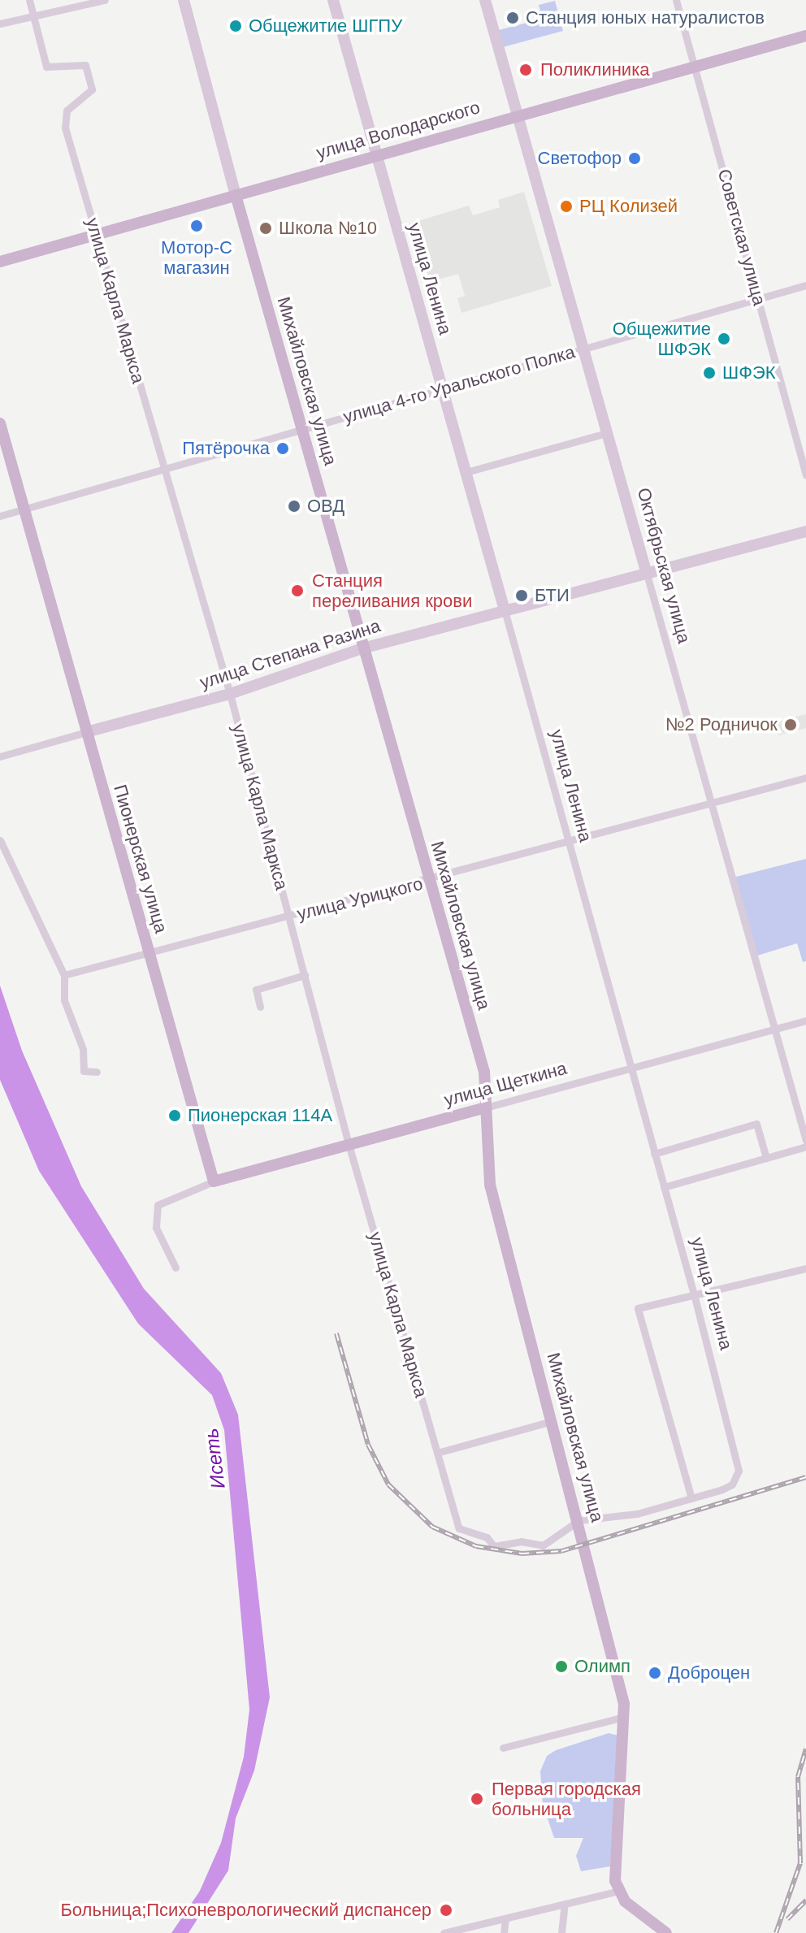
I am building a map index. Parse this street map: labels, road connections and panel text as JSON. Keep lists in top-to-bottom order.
{
  "streets": {
    "main road": [
      "улица Володарского",
      "Михайловская улица",
      "Пионерская улица",
      "улица Щеткина"
    ],
    "street": [
      "Советская улица",
      "улица Ленина",
      "улица Карла Маркса",
      "улица 4-го Уральского Полка",
      "Октябрьская улица",
      "улица Степана Разина",
      "улица Урицкого"
    ]
  },
  "crossings": [
    ["улица Володарского", "Советская улица"],
    ["улица Володарского", "улица Ленина"],
    ["улица Володарского", "улица Карла Маркса"],
    ["улица Володарского", "Михайловская улица"],
    ["улица Володарского", "Октябрьская улица"],
    ["Советская улица", "улица 4-го Уральского Полка"],
    ["улица Ленина", "улица Карла Маркса"],
    ["улица Ленина", "Михайловская улица"],
    ["улица Ленина", "улица 4-го Уральского Полка"],
    ["улица Ленина", "улица Степана Разина"],
    ["улица Ленина", "улица Урицкого"],
    ["улица Ленина", "улица Щеткина"],
    ["улица Карла Маркса", "Михайловская улица"],
    ["улица Карла Маркса", "улица 4-го Уральского Полка"],
    ["улица Карла Маркса", "улица Степана Разина"],
    ["улица Карла Маркса", "улица Урицкого"],
    ["улица Карла Маркса", "улица Щеткина"],
    ["Михайловская улица", "улица 4-го Уральского Полка"],
    ["Михайловская улица", "улица Степана Разина"],
    ["Михайловская улица", "улица Урицкого"],
    ["Михайловская улица", "улица Щеткина"],
    ["улица 4-го Уральского Полка", "Октябрьская улица"],
    ["улица 4-го Уральского Полка", "Пионерская улица"],
    ["Октябрьская улица", "улица Степана Разина"],
    ["Октябрьская улица", "улица Урицкого"],
    ["Октябрьская улица", "улица Щеткина"],
    ["улица Степана Разина", "Пионерская улица"],
    ["Пионерская улица", "улица Урицкого"],
    ["Пионерская улица", "улица Щеткина"]
  ],
  "water": ["Исеть"],
  "places": [
    "Станция юных натуралистов",
    "Общежитие ШГПУ",
    "Поликлиника",
    "Светофор",
    "РЦ Колизей",
    "Мотор-С магазин",
    "Школа №10",
    "Общежитие ШФЭК",
    "ШФЭК",
    "Пятёрочка",
    "ОВД",
    "Станция переливания крови",
    "БТИ",
    "№2 Родничок",
    "Пионерская 114А",
    "Олимп",
    "Доброцен",
    "Первая городская больница",
    "Больница;Психоневрологический диспансер"
  ]
}
